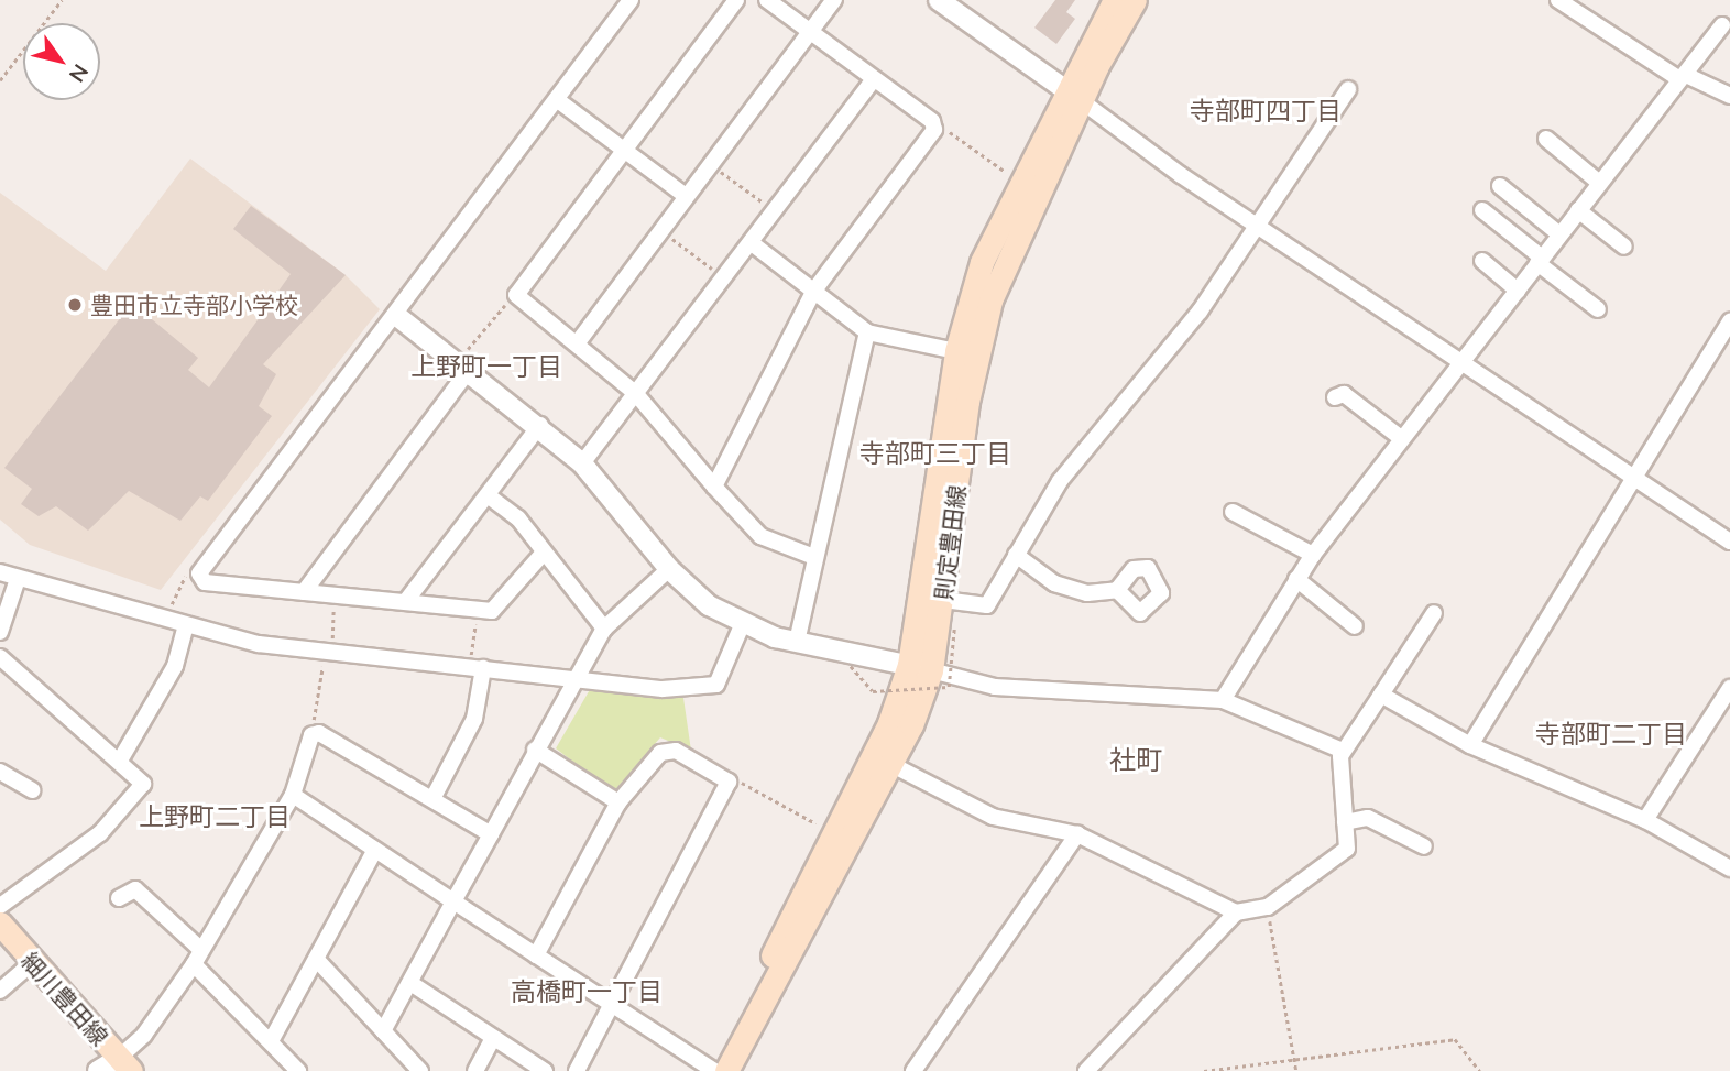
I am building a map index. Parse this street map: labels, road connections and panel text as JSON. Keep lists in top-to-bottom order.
{
  "streets": {
    "main road": ["則定豊田線", "細川豊田線"]
  },
  "districts": [
    "寺部町四丁目",
    "上野町一丁目",
    "寺部町三丁目",
    "寺部町二丁目",
    "社町",
    "上野町二丁目",
    "高橋町一丁目"
  ],
  "places": ["豊田市立寺部小学校"],
  "north": "bottom right"
}
